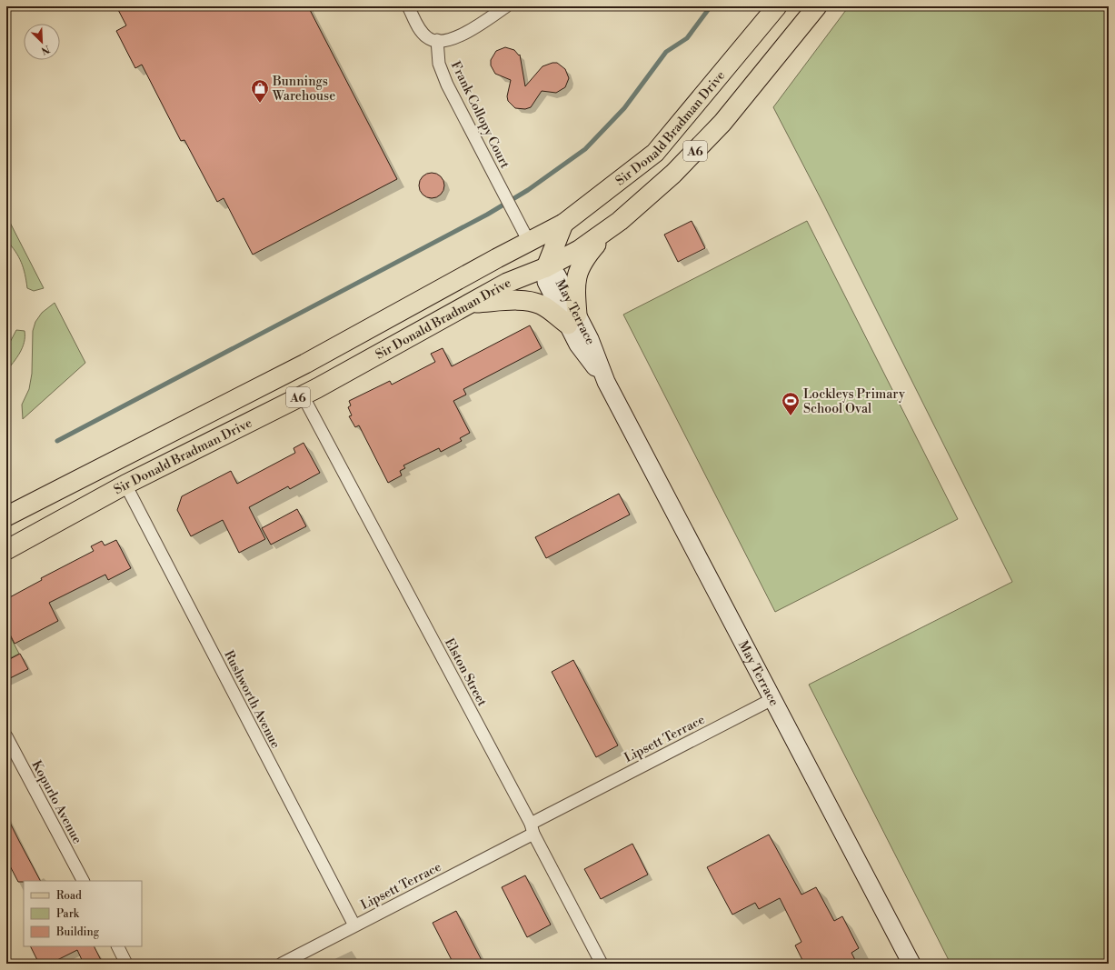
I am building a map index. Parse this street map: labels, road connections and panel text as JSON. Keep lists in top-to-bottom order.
{
  "streets": {
    "main road": ["Sir Donald Bradman Drive", "A6"],
    "street": [
      "Frank Collopy Court",
      "May Terrace",
      "Elston Street",
      "Rushworth Avenue",
      "Lipsett Terrace",
      "Kopurlo Avenue"
    ]
  },
  "crossings": [
    ["Frank Collopy Court", "Sir Donald Bradman Drive"],
    ["Sir Donald Bradman Drive", "May Terrace"],
    ["Sir Donald Bradman Drive", "Elston Street"],
    ["Sir Donald Bradman Drive", "Rushworth Avenue"],
    ["May Terrace", "Lipsett Terrace"],
    ["Elston Street", "Lipsett Terrace"],
    ["Rushworth Avenue", "Lipsett Terrace"]
  ],
  "places": {
    "shop": ["Bunnings Warehouse"],
    "sports": ["Lockleys Primary School Oval"]
  },
  "legend": ["Road", "Park", "Building"],
  "north": "bottom right"
}
